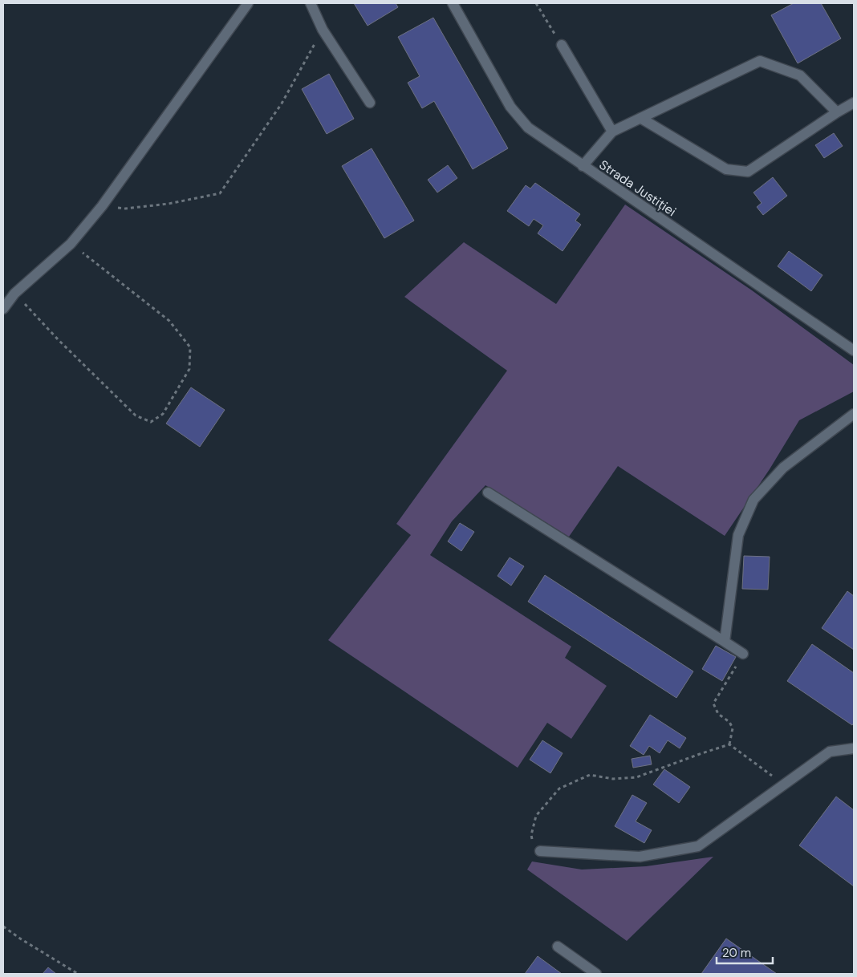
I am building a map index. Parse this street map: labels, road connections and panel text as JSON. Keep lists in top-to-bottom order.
{
  "streets": {
    "street": ["Strada Justiției"]
  },
  "scale_bar": "20 m"
}
